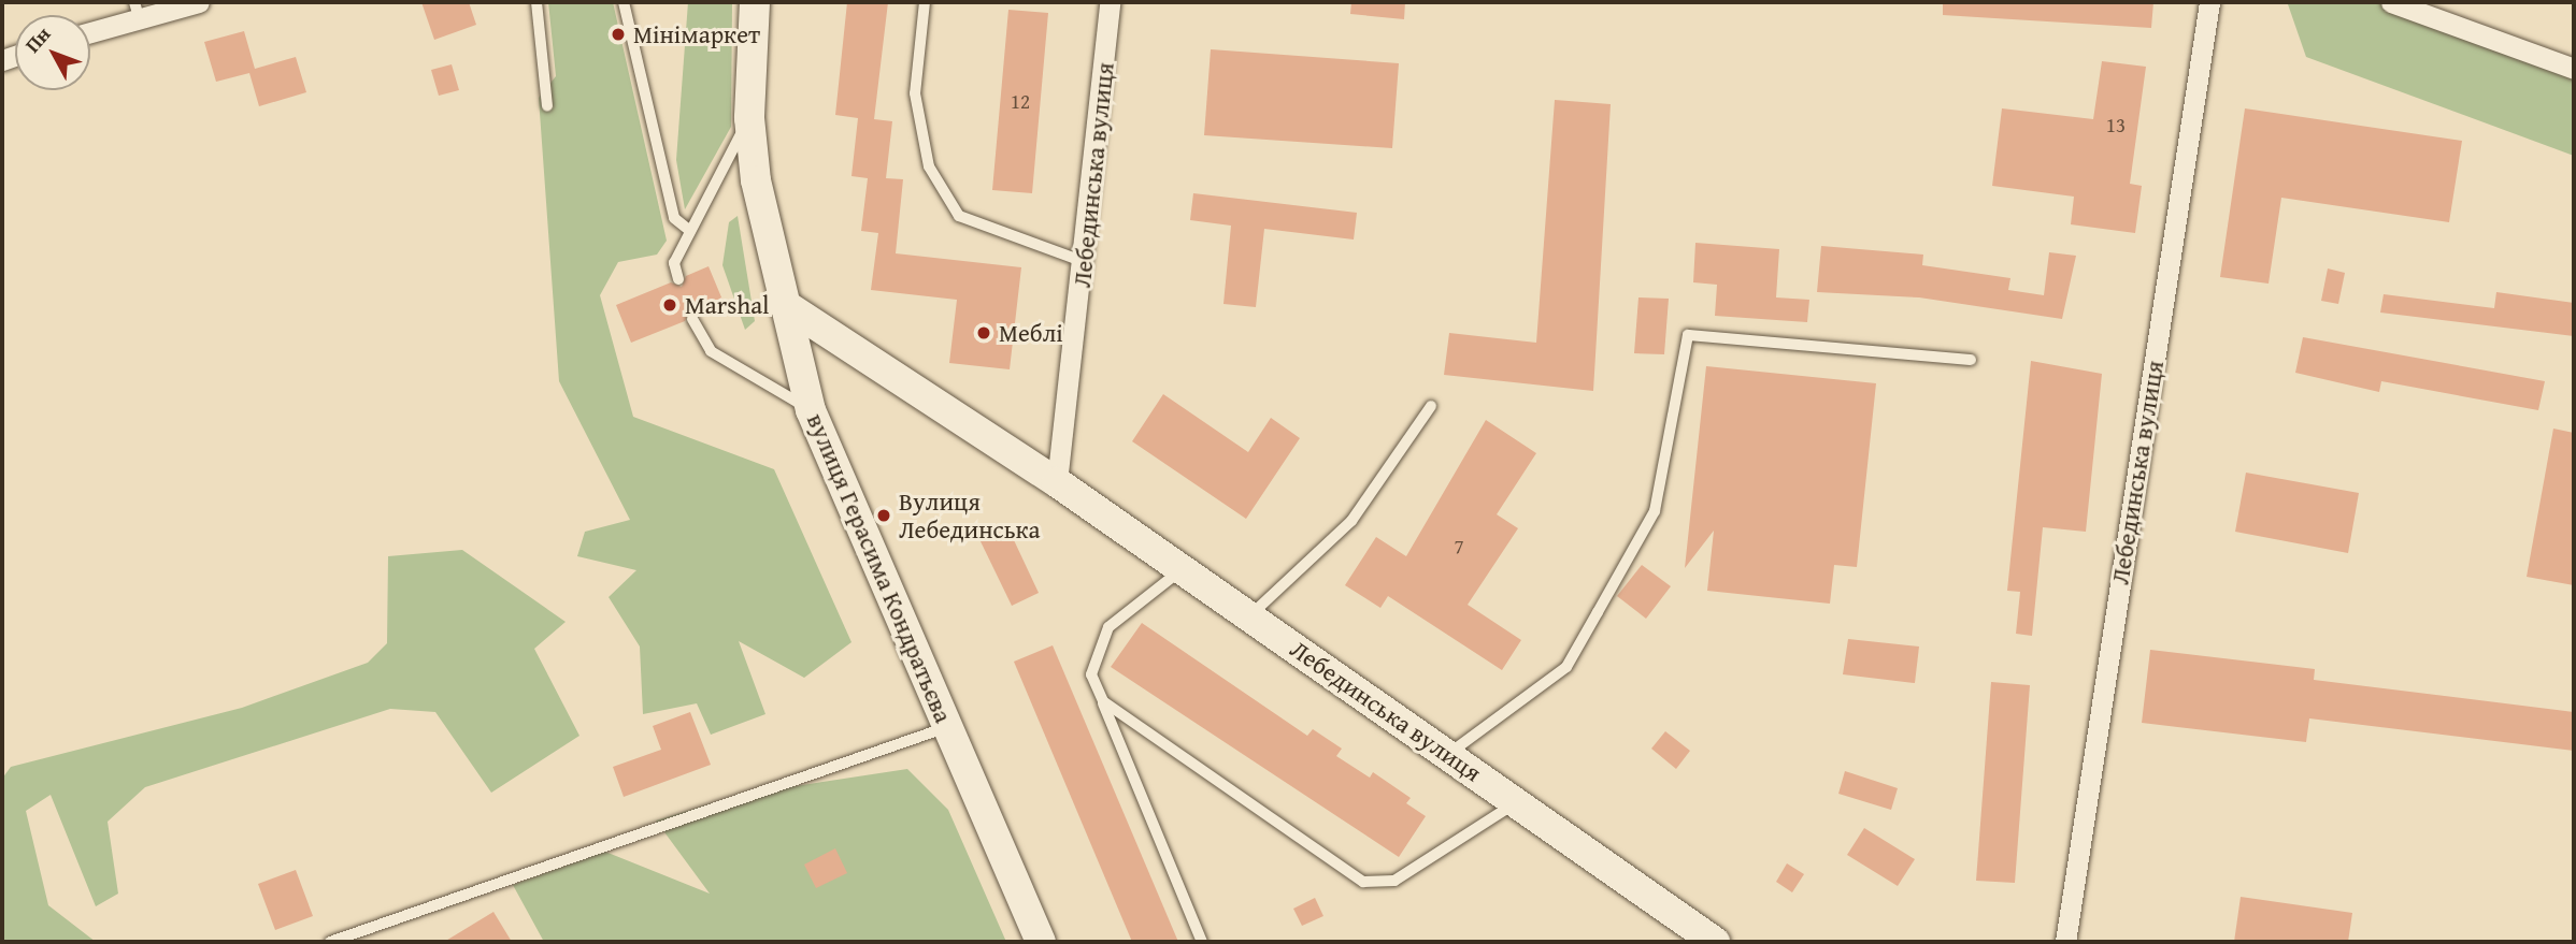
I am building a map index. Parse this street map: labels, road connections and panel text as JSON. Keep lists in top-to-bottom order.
{
  "streets": {
    "street": ["Лебединська вулиця", "вулиця Герасима Кондратьєва"]
  },
  "crossings": [
    ["Лебединська вулиця", "вулиця Герасима Кондратьєва"]
  ],
  "places": [
    "Мінімаркет",
    "Marshal",
    "Меблі",
    "Вулиця Лебединська"
  ],
  "house_numbers": ["12", "13", "7"],
  "north": "top left"
}
